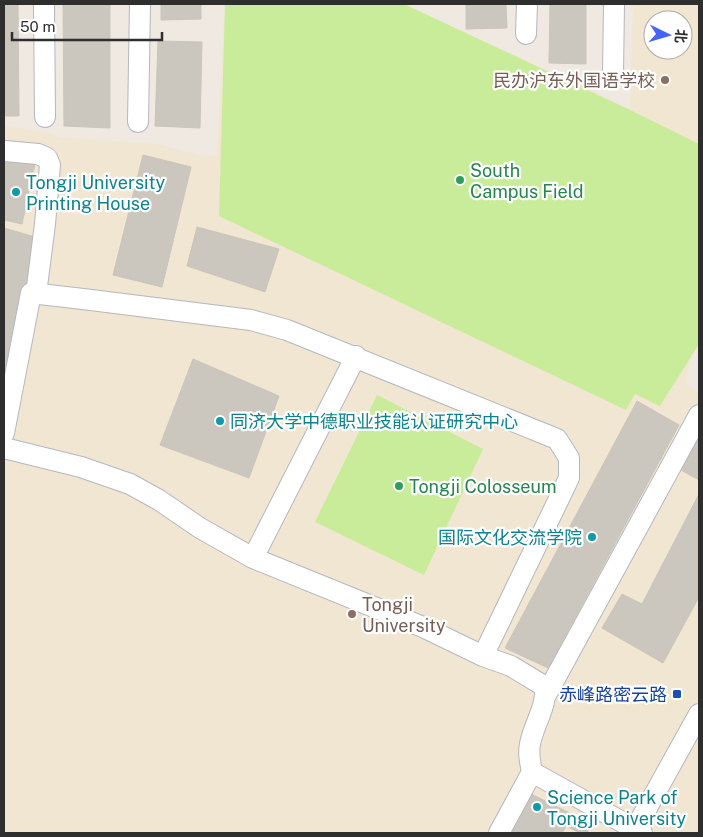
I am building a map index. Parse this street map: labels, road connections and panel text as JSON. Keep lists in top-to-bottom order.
{
  "places": {
    "other": [
      "民办沪东外国语学校",
      "South Campus Field",
      "Tongji University Printing House",
      "同济大学中德职业技能认证研究中心",
      "Tongji Colosseum",
      "国际文化交流学院",
      "Tongji University",
      "Science Park of Tongji University"
    ],
    "transit": ["赤峰路密云路"]
  },
  "scale_bar": "50 m",
  "north": "right"
}
